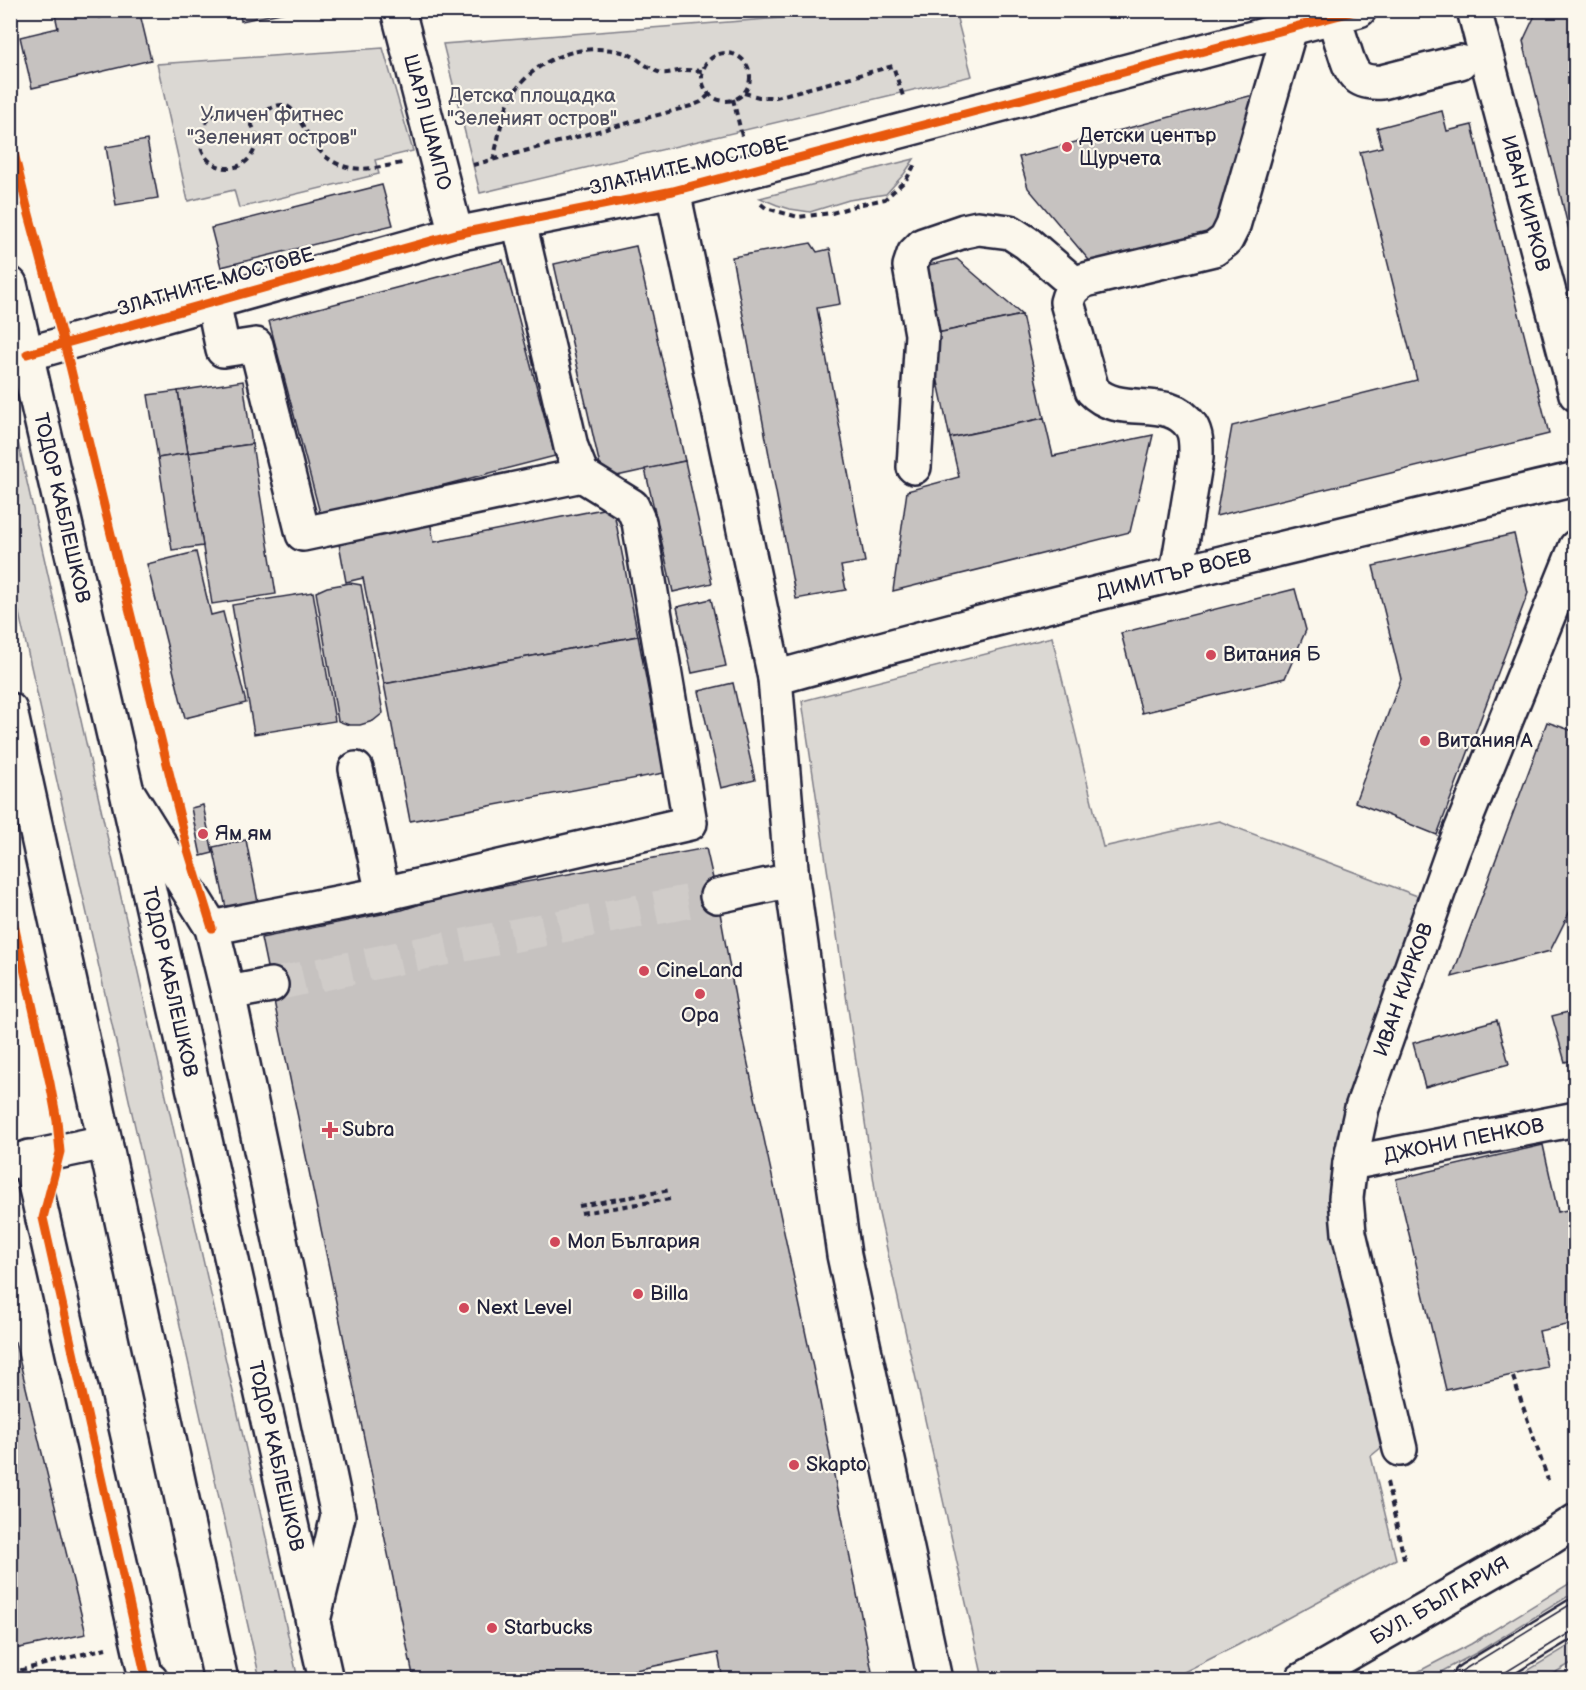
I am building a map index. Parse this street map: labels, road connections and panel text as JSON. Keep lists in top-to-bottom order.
{
  "streets": {
    "street": [
      "ШАРЛ ШАМПО",
      "ЗЛАТНИТЕ МОСТОВЕ",
      "ИВАН КИРКОВ",
      "ТОДОР КАБЛЕШКОВ",
      "ДИМИТЪР ВОЕВ",
      "ДЖОНИ ПЕНКОВ",
      "БУЛ. БЪЛГАРИЯ"
    ]
  },
  "crossings": [
    ["ШАРЛ ШАМПО", "ЗЛАТНИТЕ МОСТОВЕ"],
    ["ЗЛАТНИТЕ МОСТОВЕ", "ТОДОР КАБЛЕШКОВ"],
    ["ИВАН КИРКОВ", "ДЖОНИ ПЕНКОВ"]
  ],
  "parks": ["Детска площадка \"Зеленият остров\"", "Уличен фитнес \"Зеленият остров\""],
  "places": {
    "other": [
      "Детски център Щурчета",
      "Витания Б",
      "Витания А",
      "Ям ям",
      "CineLand",
      "Opa",
      "Мол България",
      "Billa",
      "Next Level",
      "Skapto",
      "Starbucks"
    ],
    "health": ["Subra"]
  }
}
